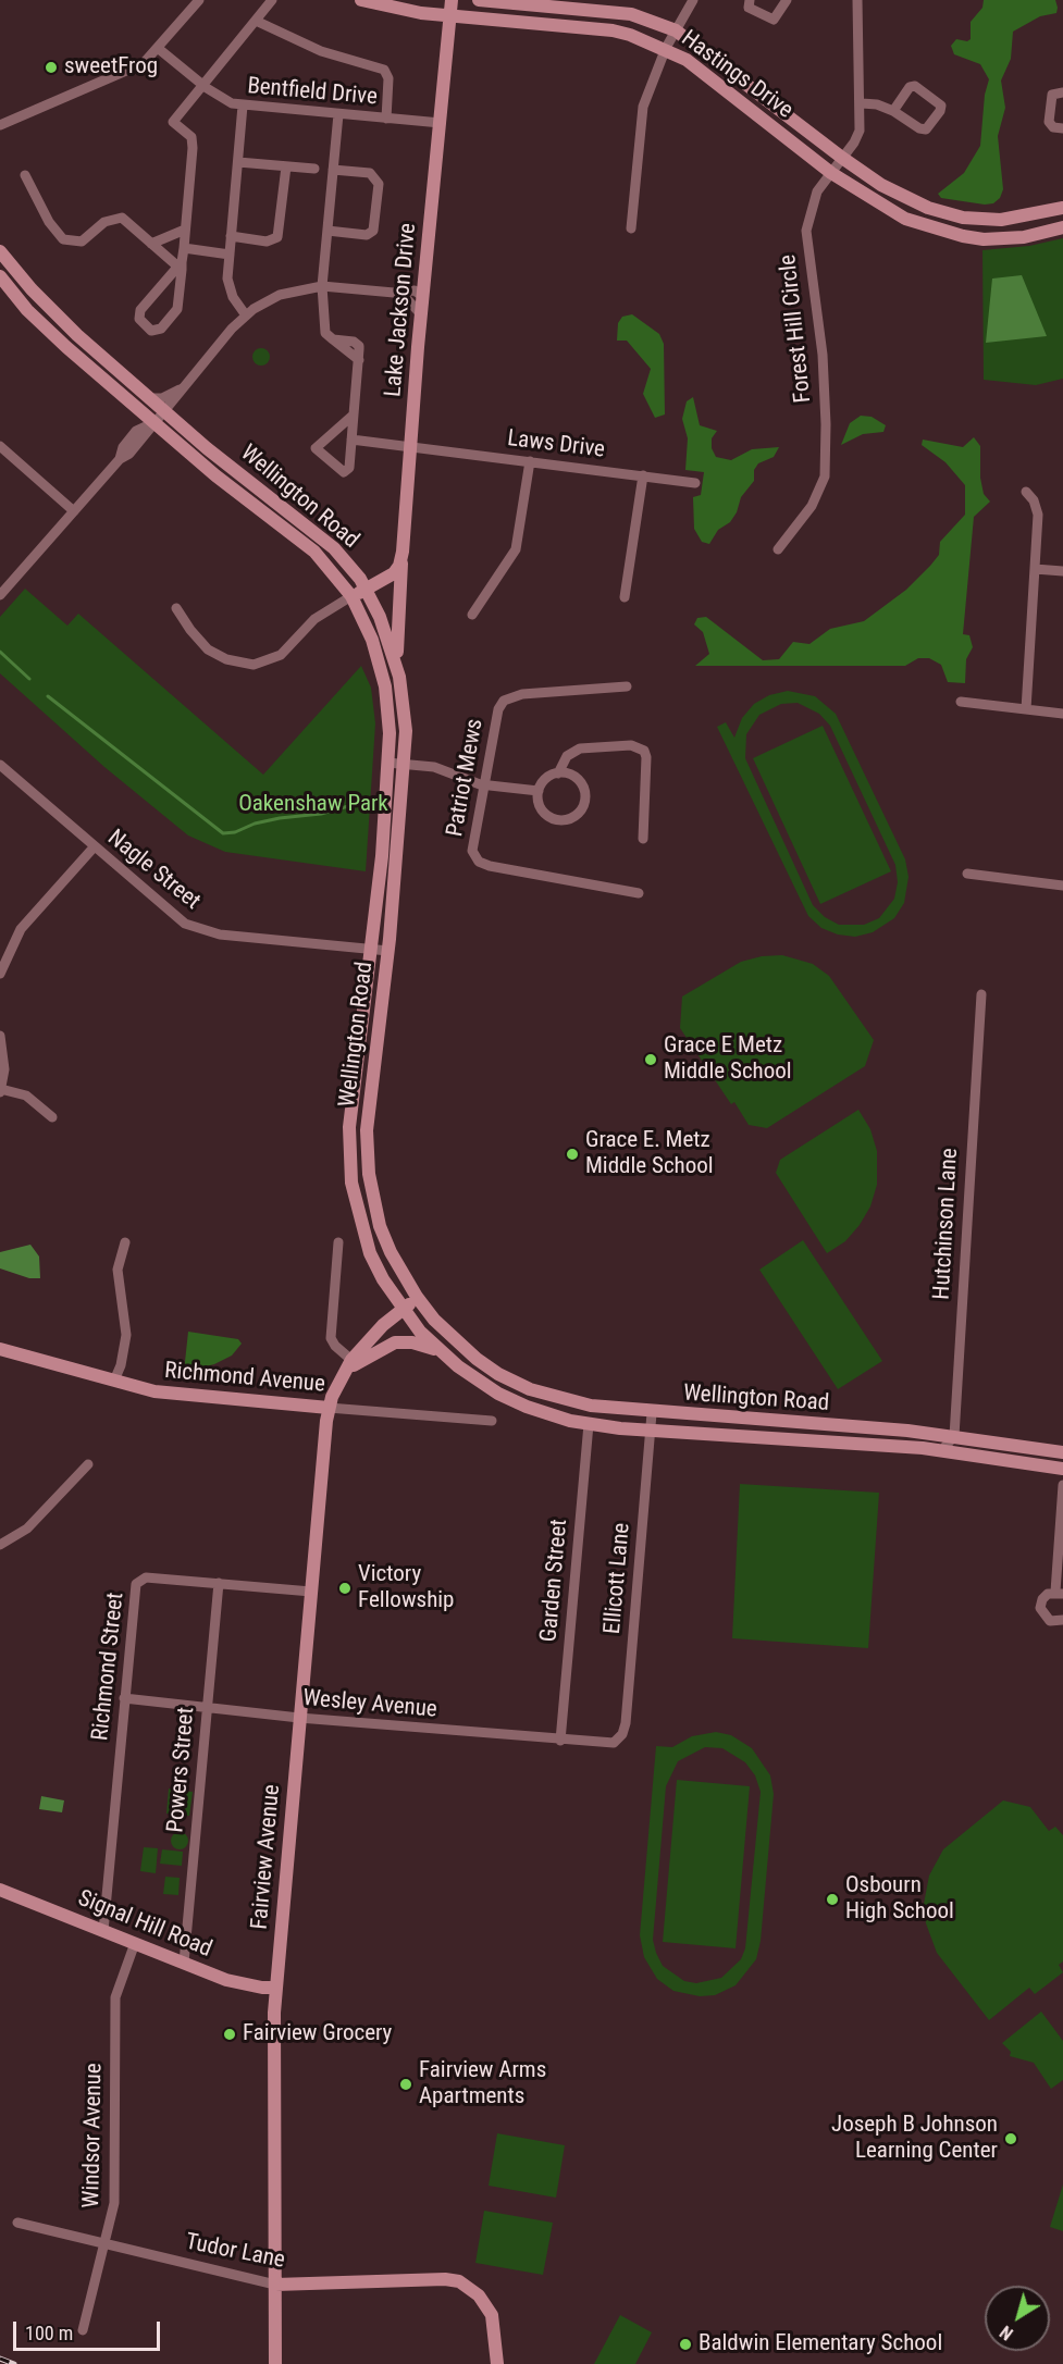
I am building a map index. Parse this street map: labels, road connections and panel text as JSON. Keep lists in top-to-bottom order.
{
  "streets": {
    "main road": [
      "Hastings Drive",
      "Lake Jackson Drive",
      "Wellington Road",
      "Richmond Avenue",
      "Fairview Avenue",
      "Signal Hill Road",
      "Tudor Lane"
    ],
    "street": [
      "Bentfield Drive",
      "Forest Hill Circle",
      "Laws Drive",
      "Patriot Mews",
      "Nagle Street",
      "Hutchinson Lane",
      "Ellicott Lane",
      "Garden Street",
      "Richmond Street",
      "Wesley Avenue",
      "Powers Street",
      "Windsor Avenue"
    ]
  },
  "crossings": [
    ["Hastings Drive", "Lake Jackson Drive"],
    ["Hastings Drive", "Forest Hill Circle"],
    ["Bentfield Drive", "Lake Jackson Drive"],
    ["Lake Jackson Drive", "Laws Drive"],
    ["Lake Jackson Drive", "Wellington Road"],
    ["Wellington Road", "Nagle Street"],
    ["Wellington Road", "Hutchinson Lane"],
    ["Wellington Road", "Ellicott Lane"],
    ["Wellington Road", "Garden Street"],
    ["Wellington Road", "Fairview Avenue"],
    ["Richmond Avenue", "Fairview Avenue"],
    ["Ellicott Lane", "Wesley Avenue"],
    ["Garden Street", "Wesley Avenue"],
    ["Richmond Street", "Wesley Avenue"],
    ["Richmond Street", "Powers Street"],
    ["Richmond Street", "Fairview Avenue"],
    ["Richmond Street", "Signal Hill Road"],
    ["Wesley Avenue", "Powers Street"],
    ["Wesley Avenue", "Fairview Avenue"],
    ["Powers Street", "Signal Hill Road"],
    ["Fairview Avenue", "Signal Hill Road"],
    ["Fairview Avenue", "Tudor Lane"],
    ["Signal Hill Road", "Windsor Avenue"],
    ["Windsor Avenue", "Tudor Lane"]
  ],
  "parks": ["Oakenshaw Park"],
  "places": [
    "sweetFrog",
    "Grace E Metz Middle School",
    "Grace E. Metz Middle School",
    "Victory Fellowship",
    "Osbourn High School",
    "Fairview Grocery",
    "Fairview Arms Apartments",
    "Joseph B Johnson Learning Center",
    "Baldwin Elementary School"
  ],
  "scale_bar": "100 m",
  "north": "bottom left"
}
